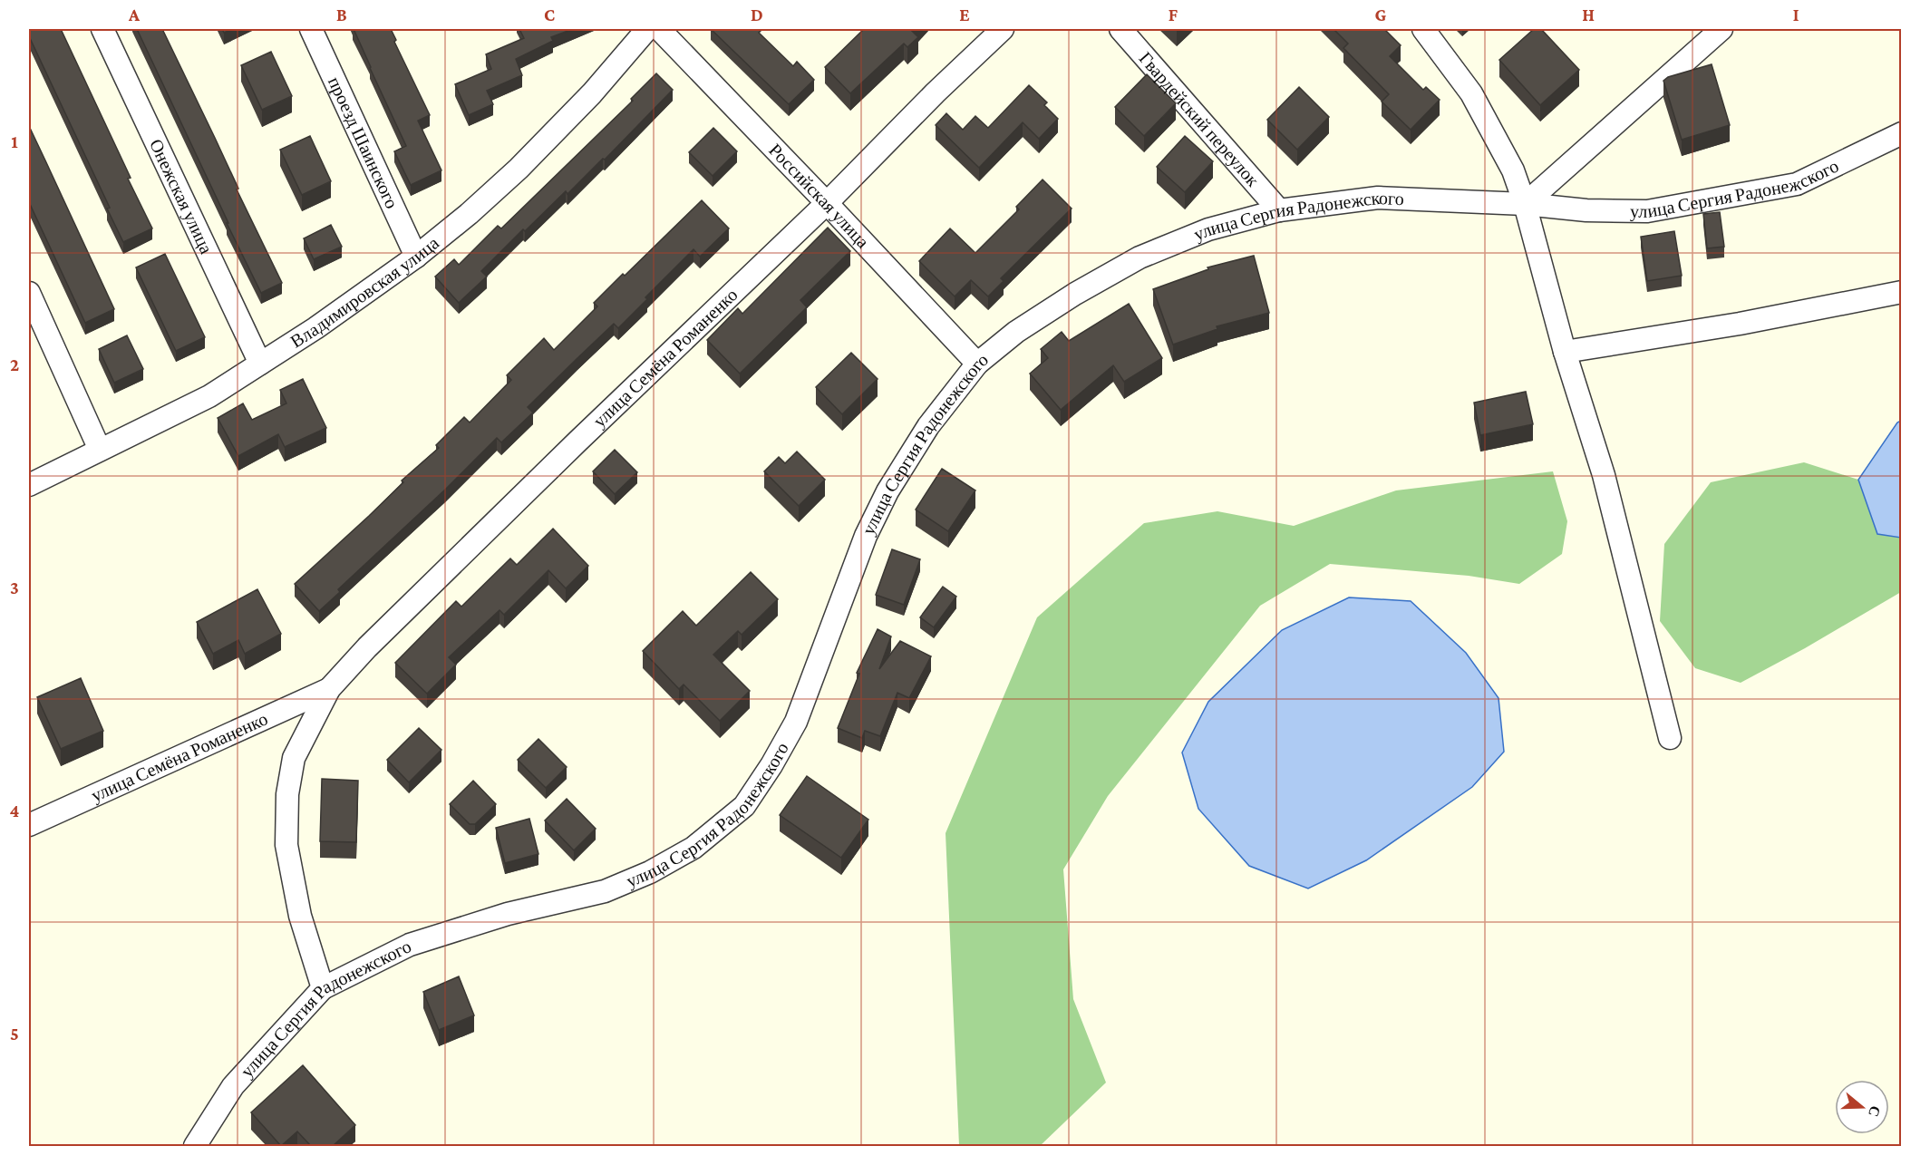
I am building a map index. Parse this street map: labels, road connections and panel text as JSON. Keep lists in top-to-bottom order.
{
  "streets": {
    "street": [
      "Гвардейский переулок",
      "проезд Шаинского",
      "улица Сергия Радонежского",
      "Российская улица",
      "Онежская улица",
      "Владимировская улица",
      "улица Семёна Романенко"
    ]
  },
  "crossings": [
    ["Гвардейский переулок", "улица Сергия Радонежского"],
    ["проезд Шаинского", "Владимировская улица"],
    ["улица Сергия Радонежского", "Российская улица"],
    ["улица Сергия Радонежского", "улица Семёна Романенко"],
    ["Российская улица", "улица Семёна Романенко"],
    ["Онежская улица", "Владимировская улица"]
  ],
  "north": "right",
  "grid": {
    "columns": [
      "A",
      "B",
      "C",
      "D",
      "E",
      "F",
      "G",
      "H",
      "I"
    ],
    "rows": [
      "1",
      "2",
      "3",
      "4",
      "5"
    ]
  }
}
